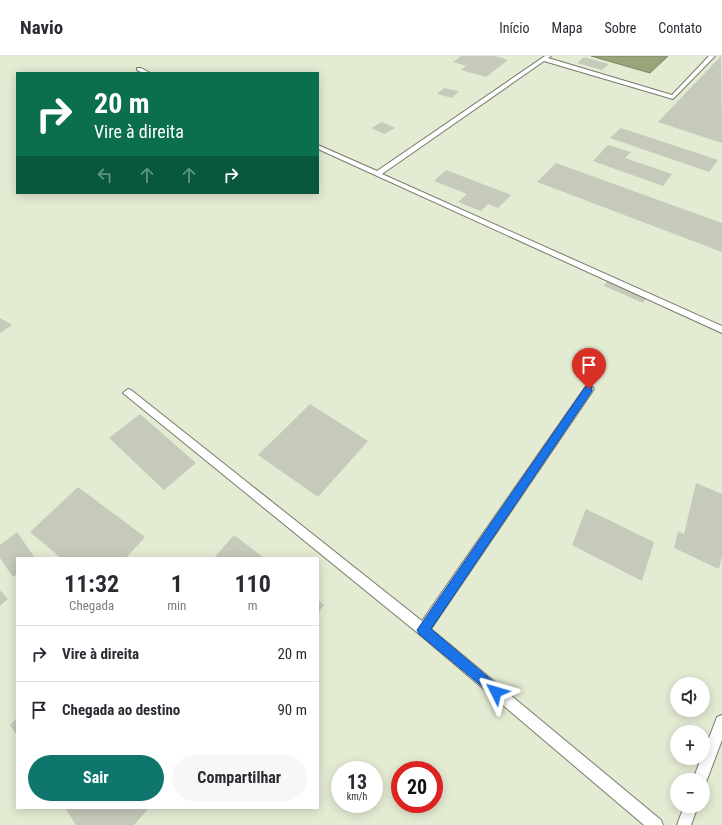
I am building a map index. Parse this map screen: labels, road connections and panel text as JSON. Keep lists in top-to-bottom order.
{
  "page": {
    "header": "Navio",
    "nav": [
      "Início",
      "Mapa",
      "Sobre",
      "Contato"
    ],
    "turn": ["20 m", "Vire à direita"],
    "eta": [
      "11:32",
      "Chegada",
      "1",
      "min",
      "110",
      "m"
    ],
    "list": [
      {
        "name": "Vire à direita",
        "value": "20 m"
      },
      {
        "name": "Chegada ao destino",
        "value": "90 m"
      }
    ],
    "map_buttons": ["+", "−"],
    "buttons": ["Sair", "Compartilhar"],
    "speed": "13 km/h",
    "limit": "20"
  }
}
